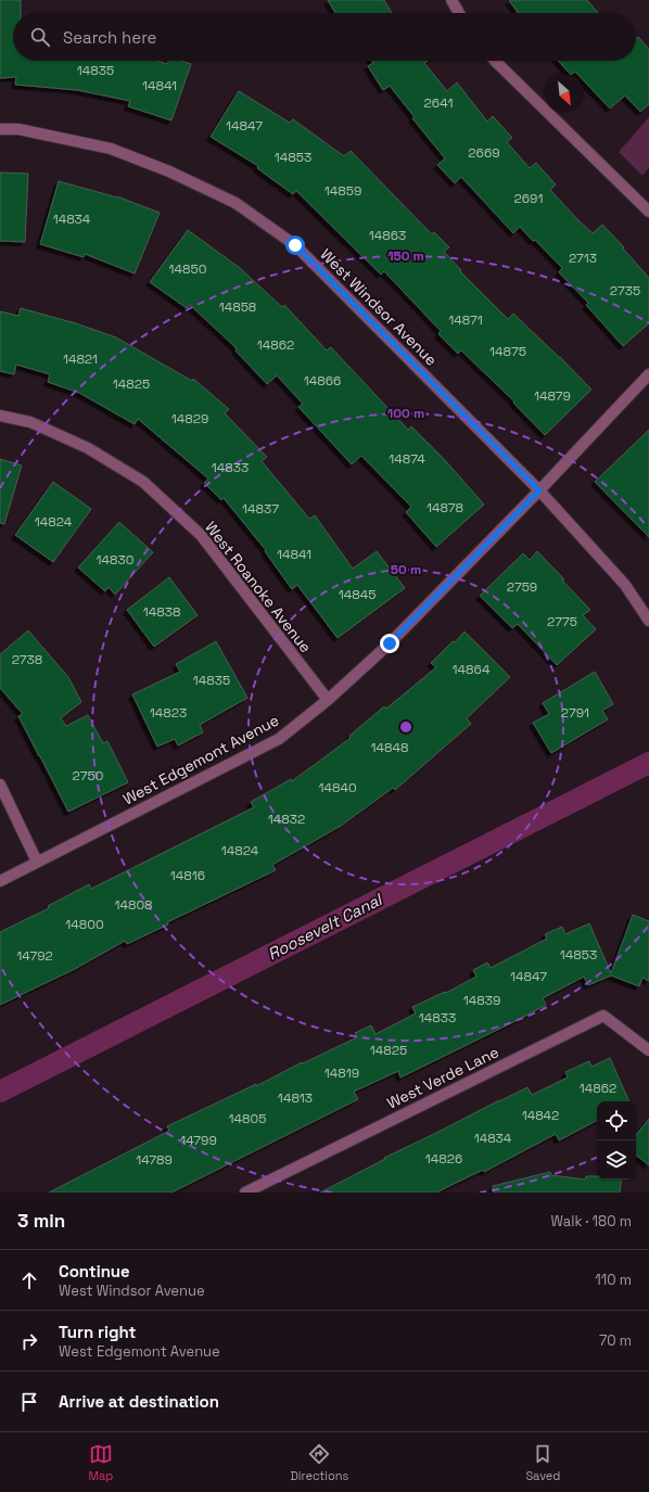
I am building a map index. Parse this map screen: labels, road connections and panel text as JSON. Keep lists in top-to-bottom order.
{
  "streets": {
    "street": [
      "West Windsor Avenue",
      "West Roanoke Avenue",
      "West Edgemont Avenue",
      "West Verde Lane"
    ]
  },
  "crossings": [
    ["West Windsor Avenue", "West Edgemont Avenue"],
    ["West Roanoke Avenue", "West Edgemont Avenue"]
  ],
  "water": ["Roosevelt Canal"],
  "house_numbers": [
    "14835",
    "14841",
    "2641",
    "14847",
    "2669",
    "14853",
    "14859",
    "2691",
    "14834",
    "14863",
    "2713",
    "14850",
    "2735",
    "14858",
    "14871",
    "14862",
    "14875",
    "14821",
    "14866",
    "14825",
    "14879",
    "14829",
    "14874",
    "14833",
    "14878",
    "14837",
    "14824",
    "14841",
    "14830",
    "2759",
    "14845",
    "14838",
    "2775",
    "2738",
    "14864",
    "14835",
    "14823",
    "2791",
    "14848",
    "2750",
    "14840",
    "14832",
    "14824",
    "14816",
    "14808",
    "14800",
    "14853",
    "14792",
    "14847",
    "14839",
    "14833",
    "14825",
    "14819",
    "14862",
    "14813",
    "14842",
    "14805",
    "14834",
    "14799",
    "14826",
    "14789"
  ],
  "north": "bottom right",
  "page": {
    "search": "Search here",
    "heading": ["3 min", "Walk · 180 m"],
    "list": [
      ["Continue", "West Windsor Avenue", "110 m"],
      ["Turn right", "West Edgemont Avenue", "70 m"],
      "Arrive at destination"
    ],
    "nav": ["Map", "Directions", "Saved"]
  },
  "rings": ["150 m", "100 m", "50 m"]
}
